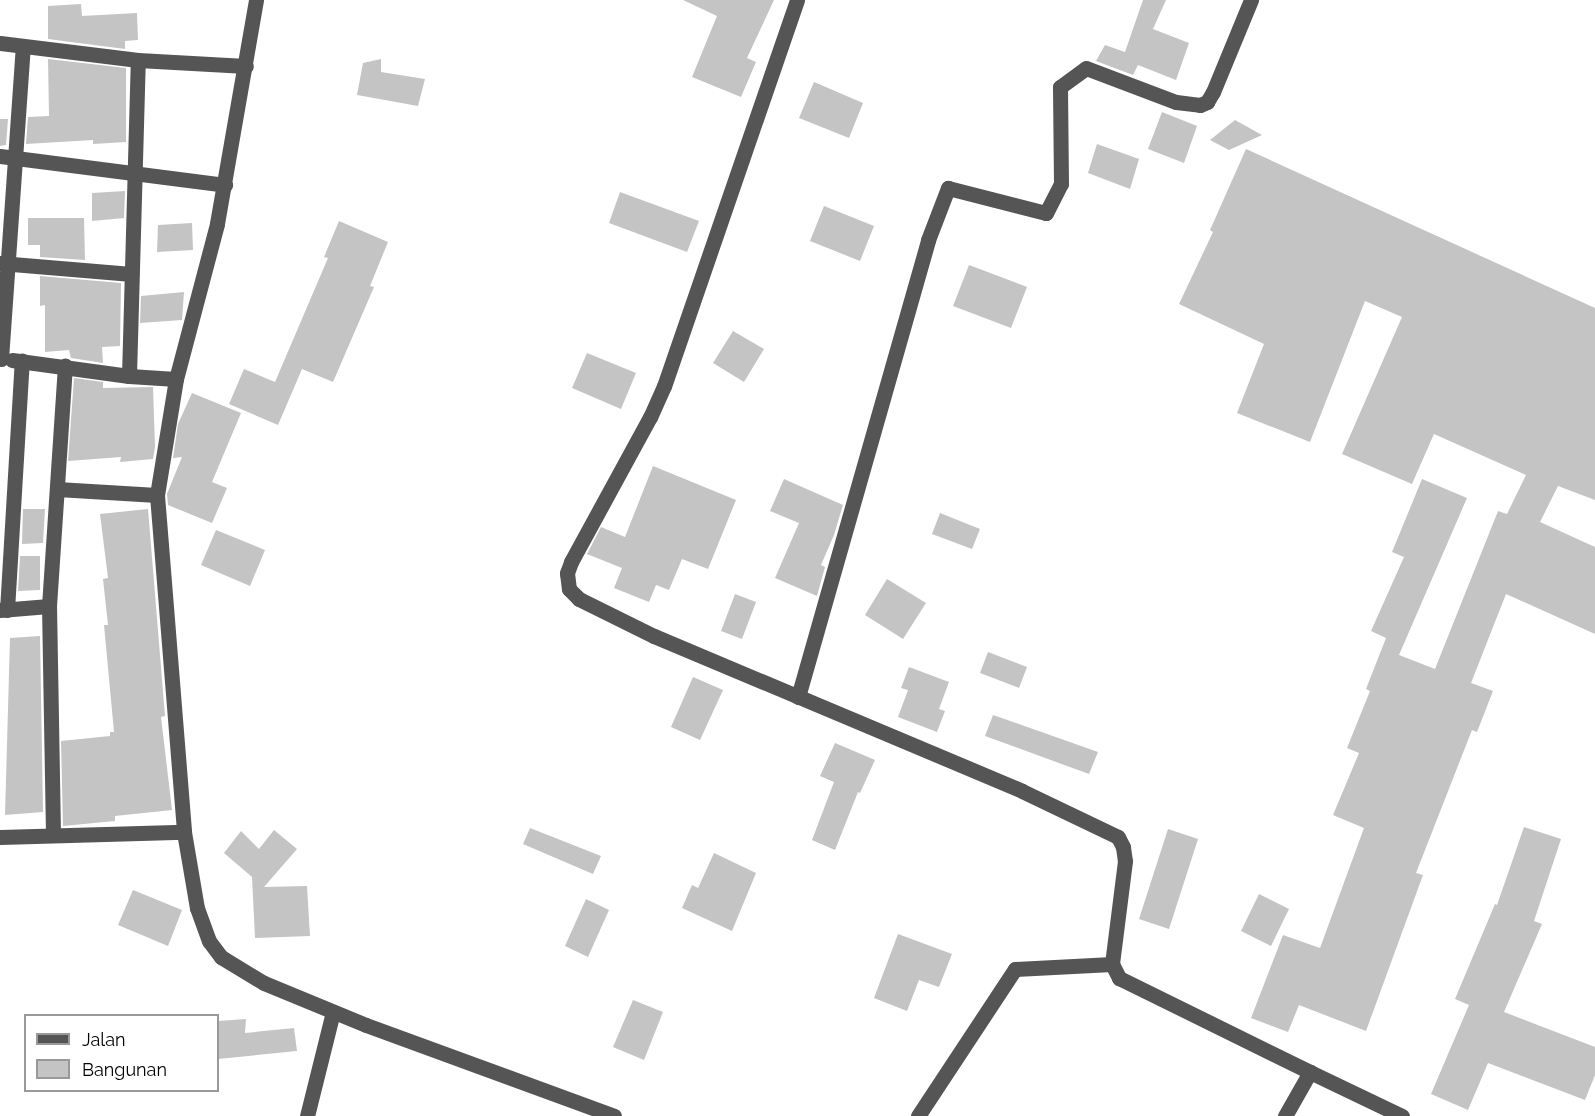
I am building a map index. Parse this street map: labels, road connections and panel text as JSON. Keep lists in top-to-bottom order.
{
  "legend": ["Jalan", "Bangunan"]
}
